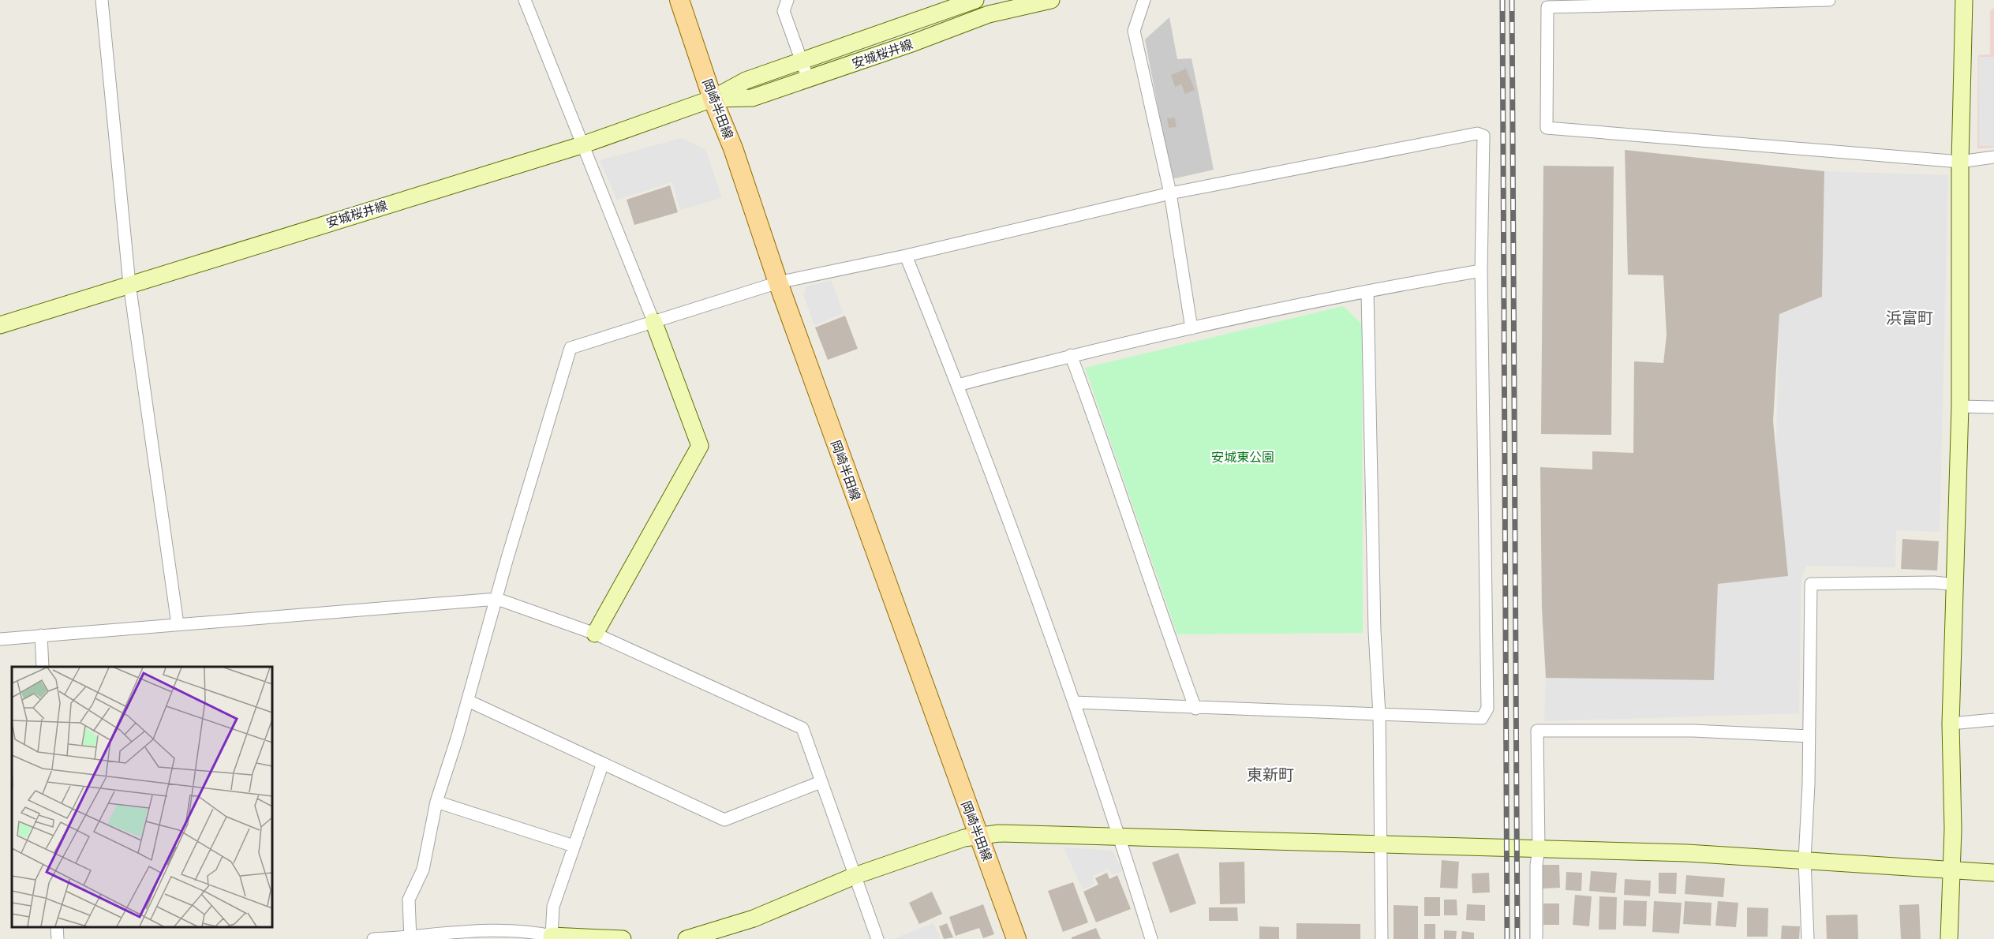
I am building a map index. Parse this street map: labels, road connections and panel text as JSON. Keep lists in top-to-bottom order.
{
  "streets": {
    "main road": ["岡崎半田線"],
    "street": ["安城桜井線"]
  },
  "crossings": [
    ["安城桜井線", "岡崎半田線"]
  ],
  "districts": ["浜富町", "東新町"],
  "parks": ["安城東公園"]
}
